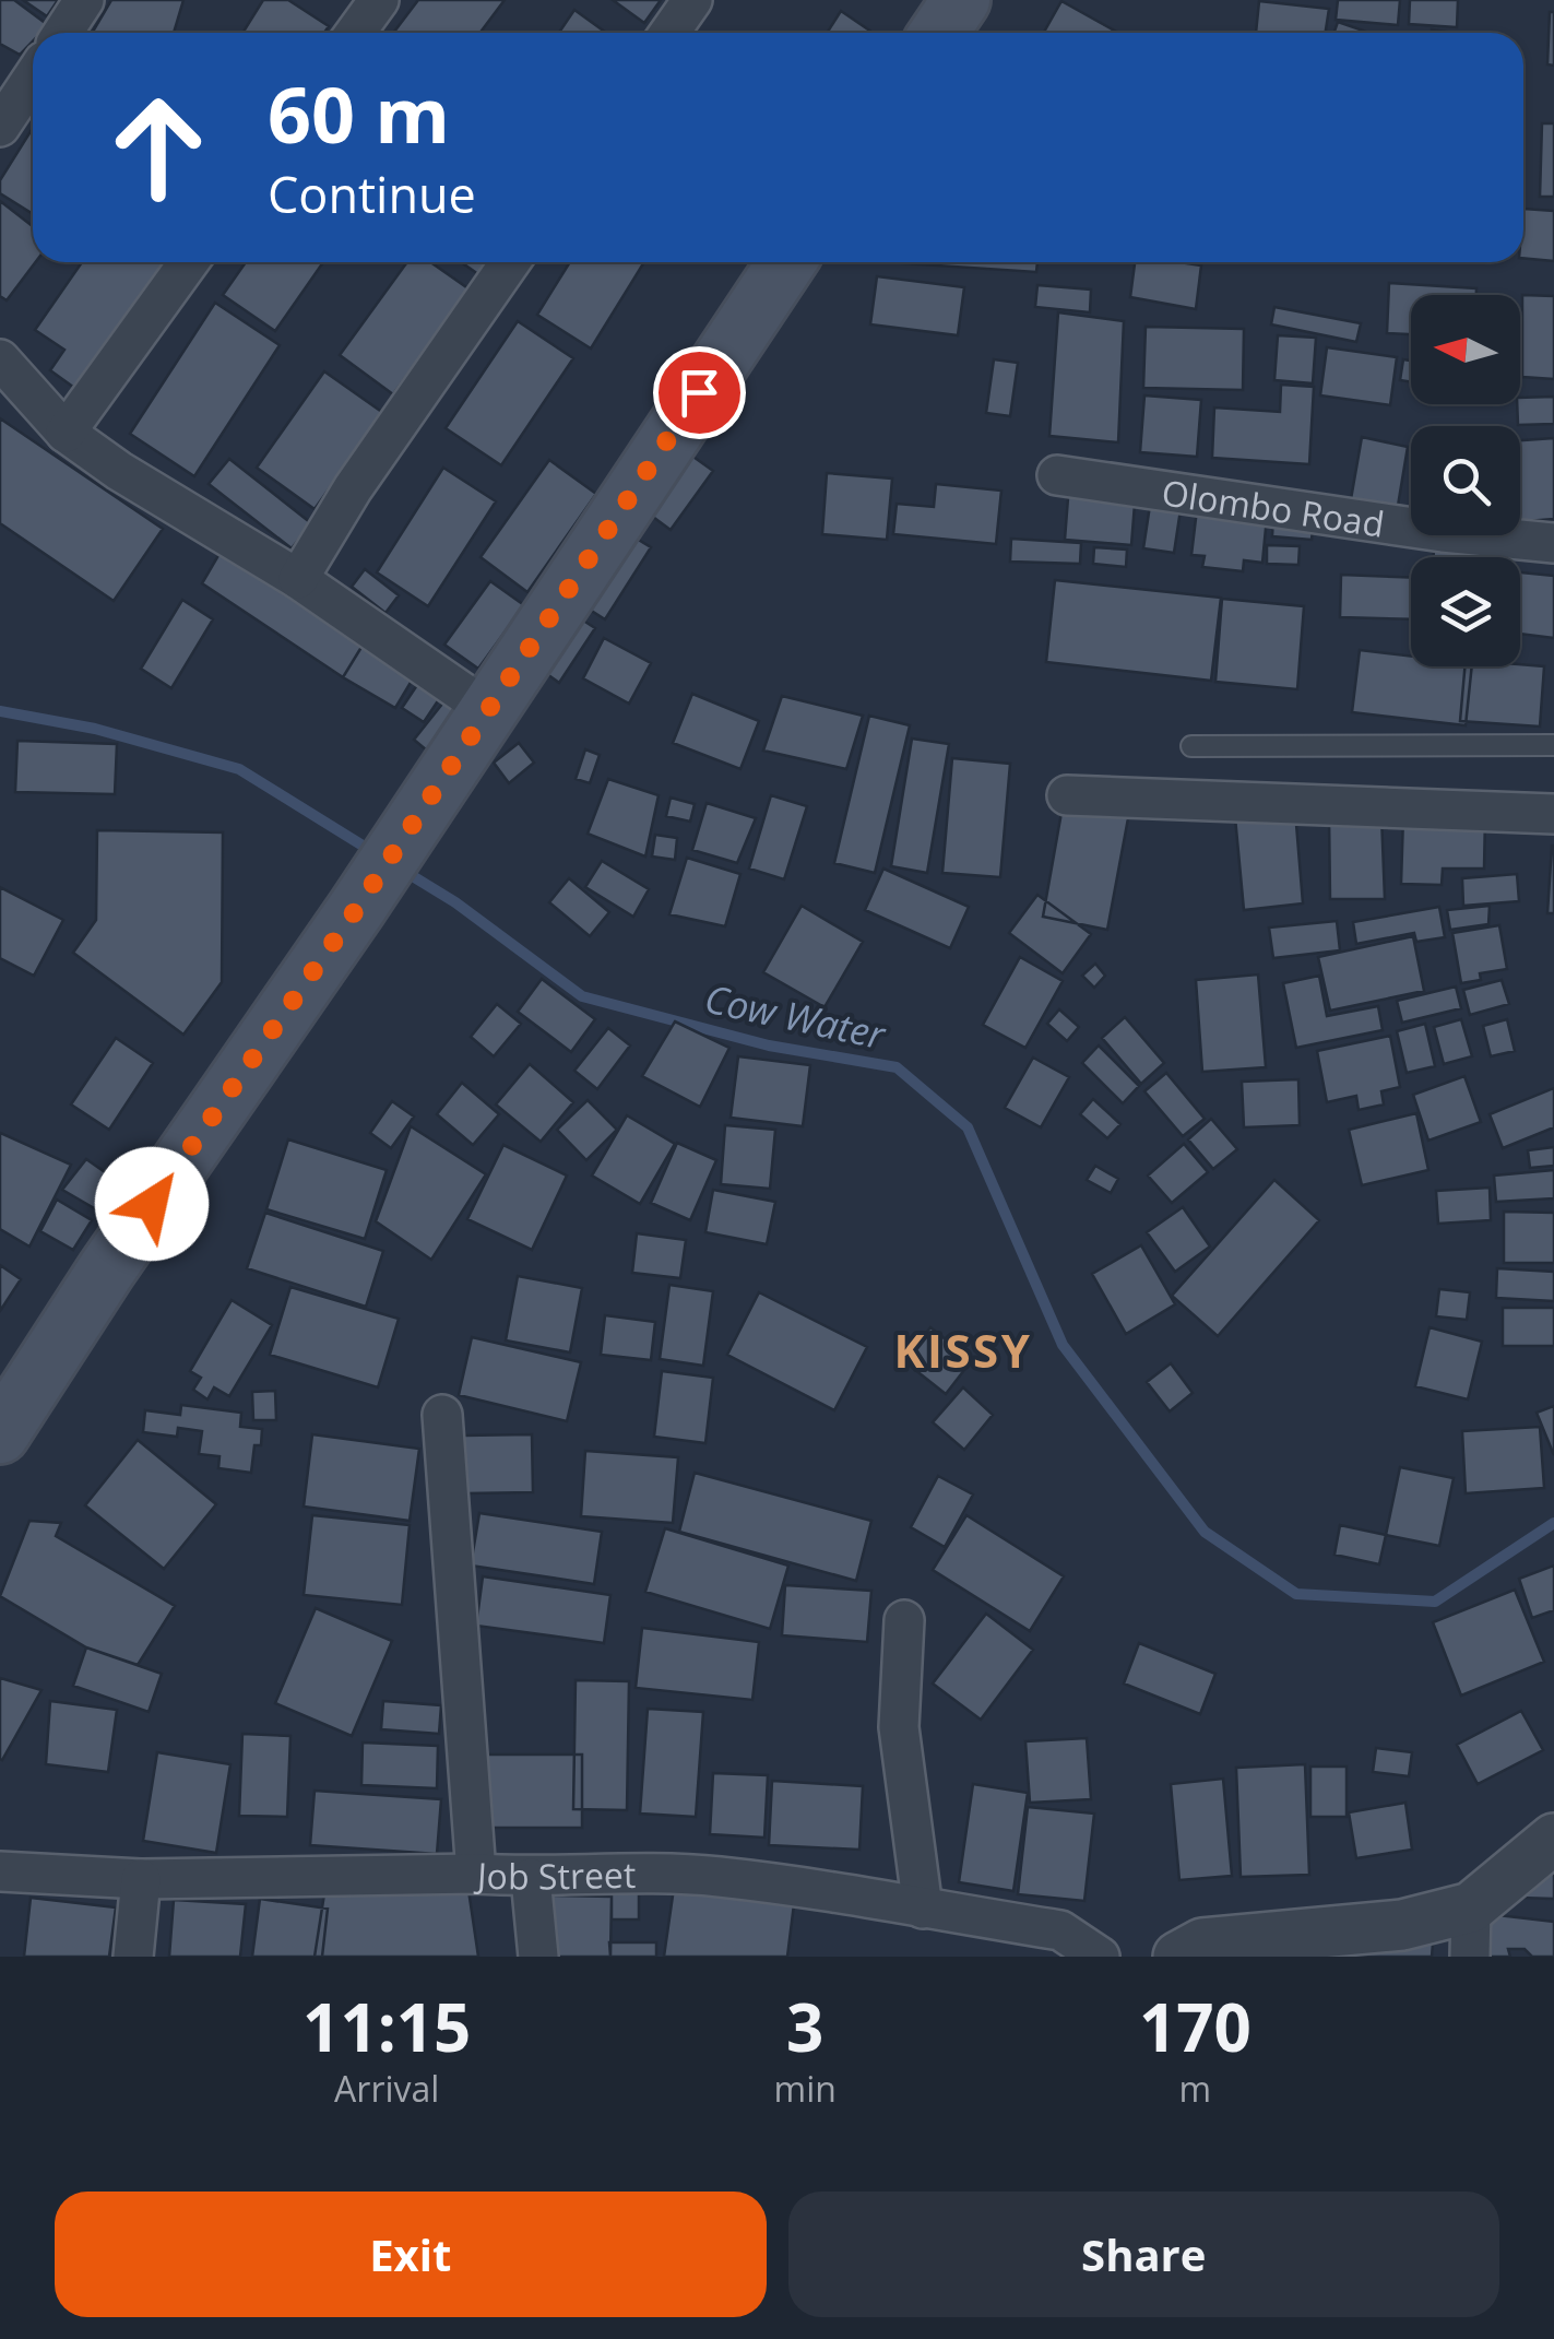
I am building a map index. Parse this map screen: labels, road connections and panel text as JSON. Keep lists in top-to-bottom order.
{
  "streets": {
    "street": ["Olombo Road", "Job Street"]
  },
  "districts": ["KISSY"],
  "water": ["Cow Water"],
  "north": "left",
  "page": {
    "turn": ["60 m", "Continue"],
    "eta": [
      "11:15",
      "Arrival",
      "3",
      "min",
      "170",
      "m"
    ],
    "buttons": ["Exit", "Share"]
  }
}
